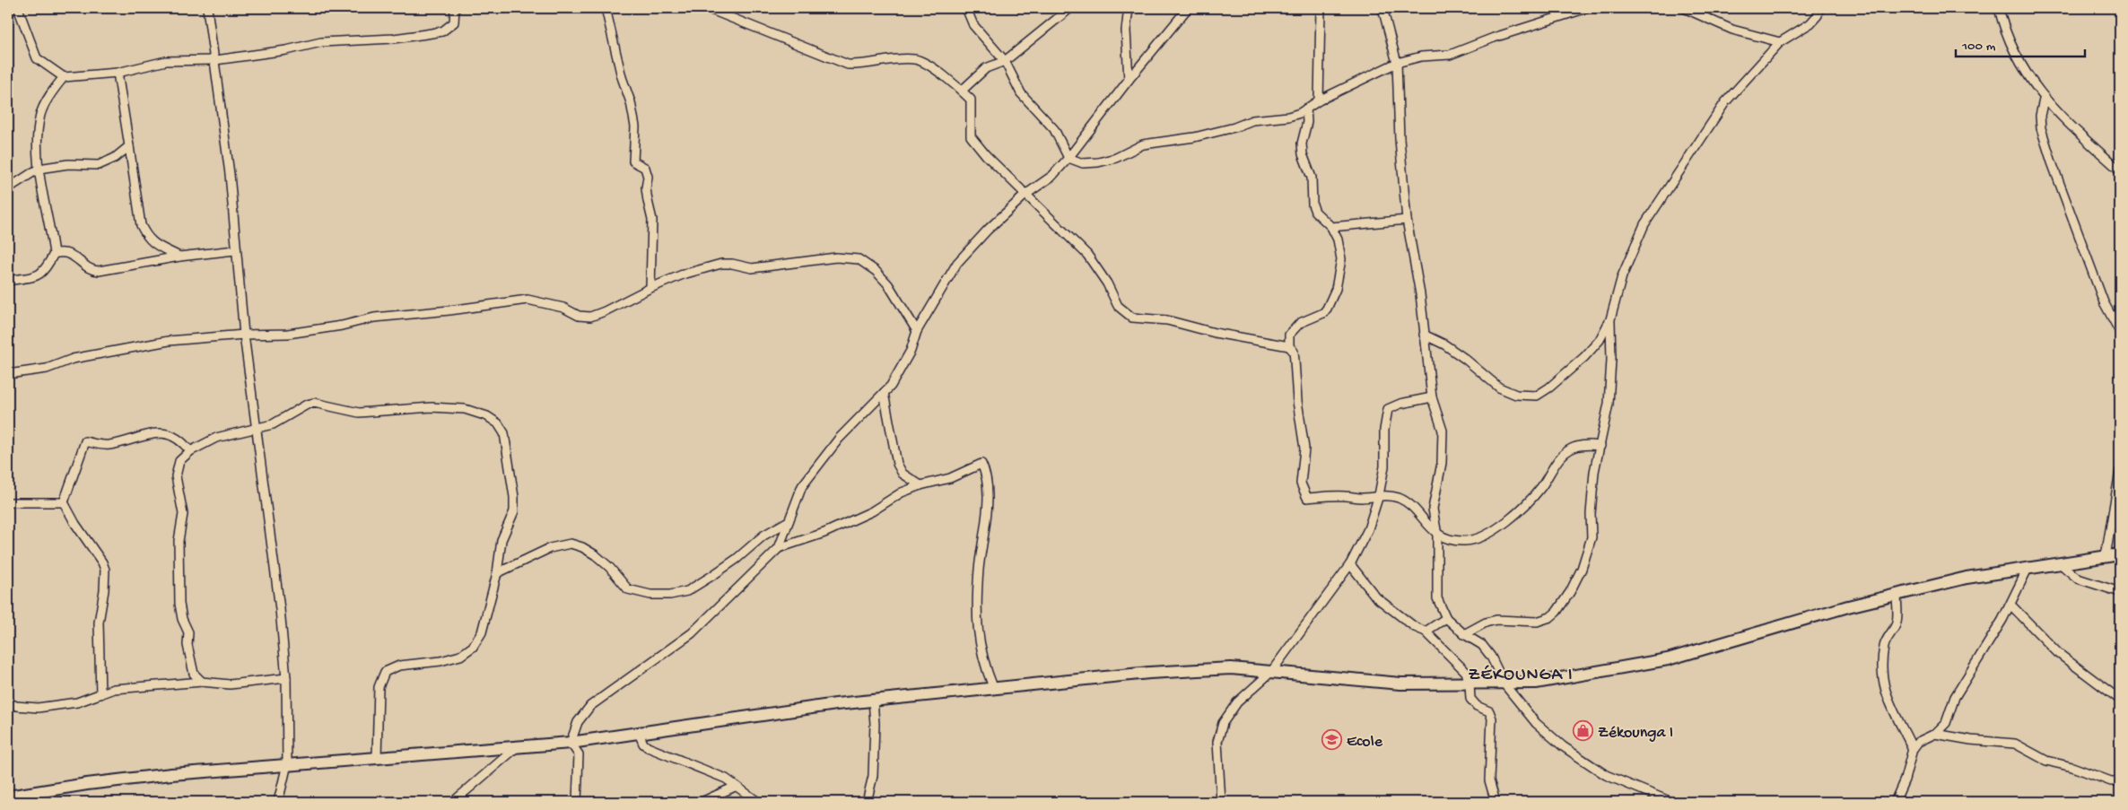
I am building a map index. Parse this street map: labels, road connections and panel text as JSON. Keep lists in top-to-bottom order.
{
  "districts": ["ZÉKOUNGA I"],
  "places": {
    "shop": ["Zékounga I"],
    "school or university": ["Ecole"]
  },
  "scale_bar": "100 m"
}
